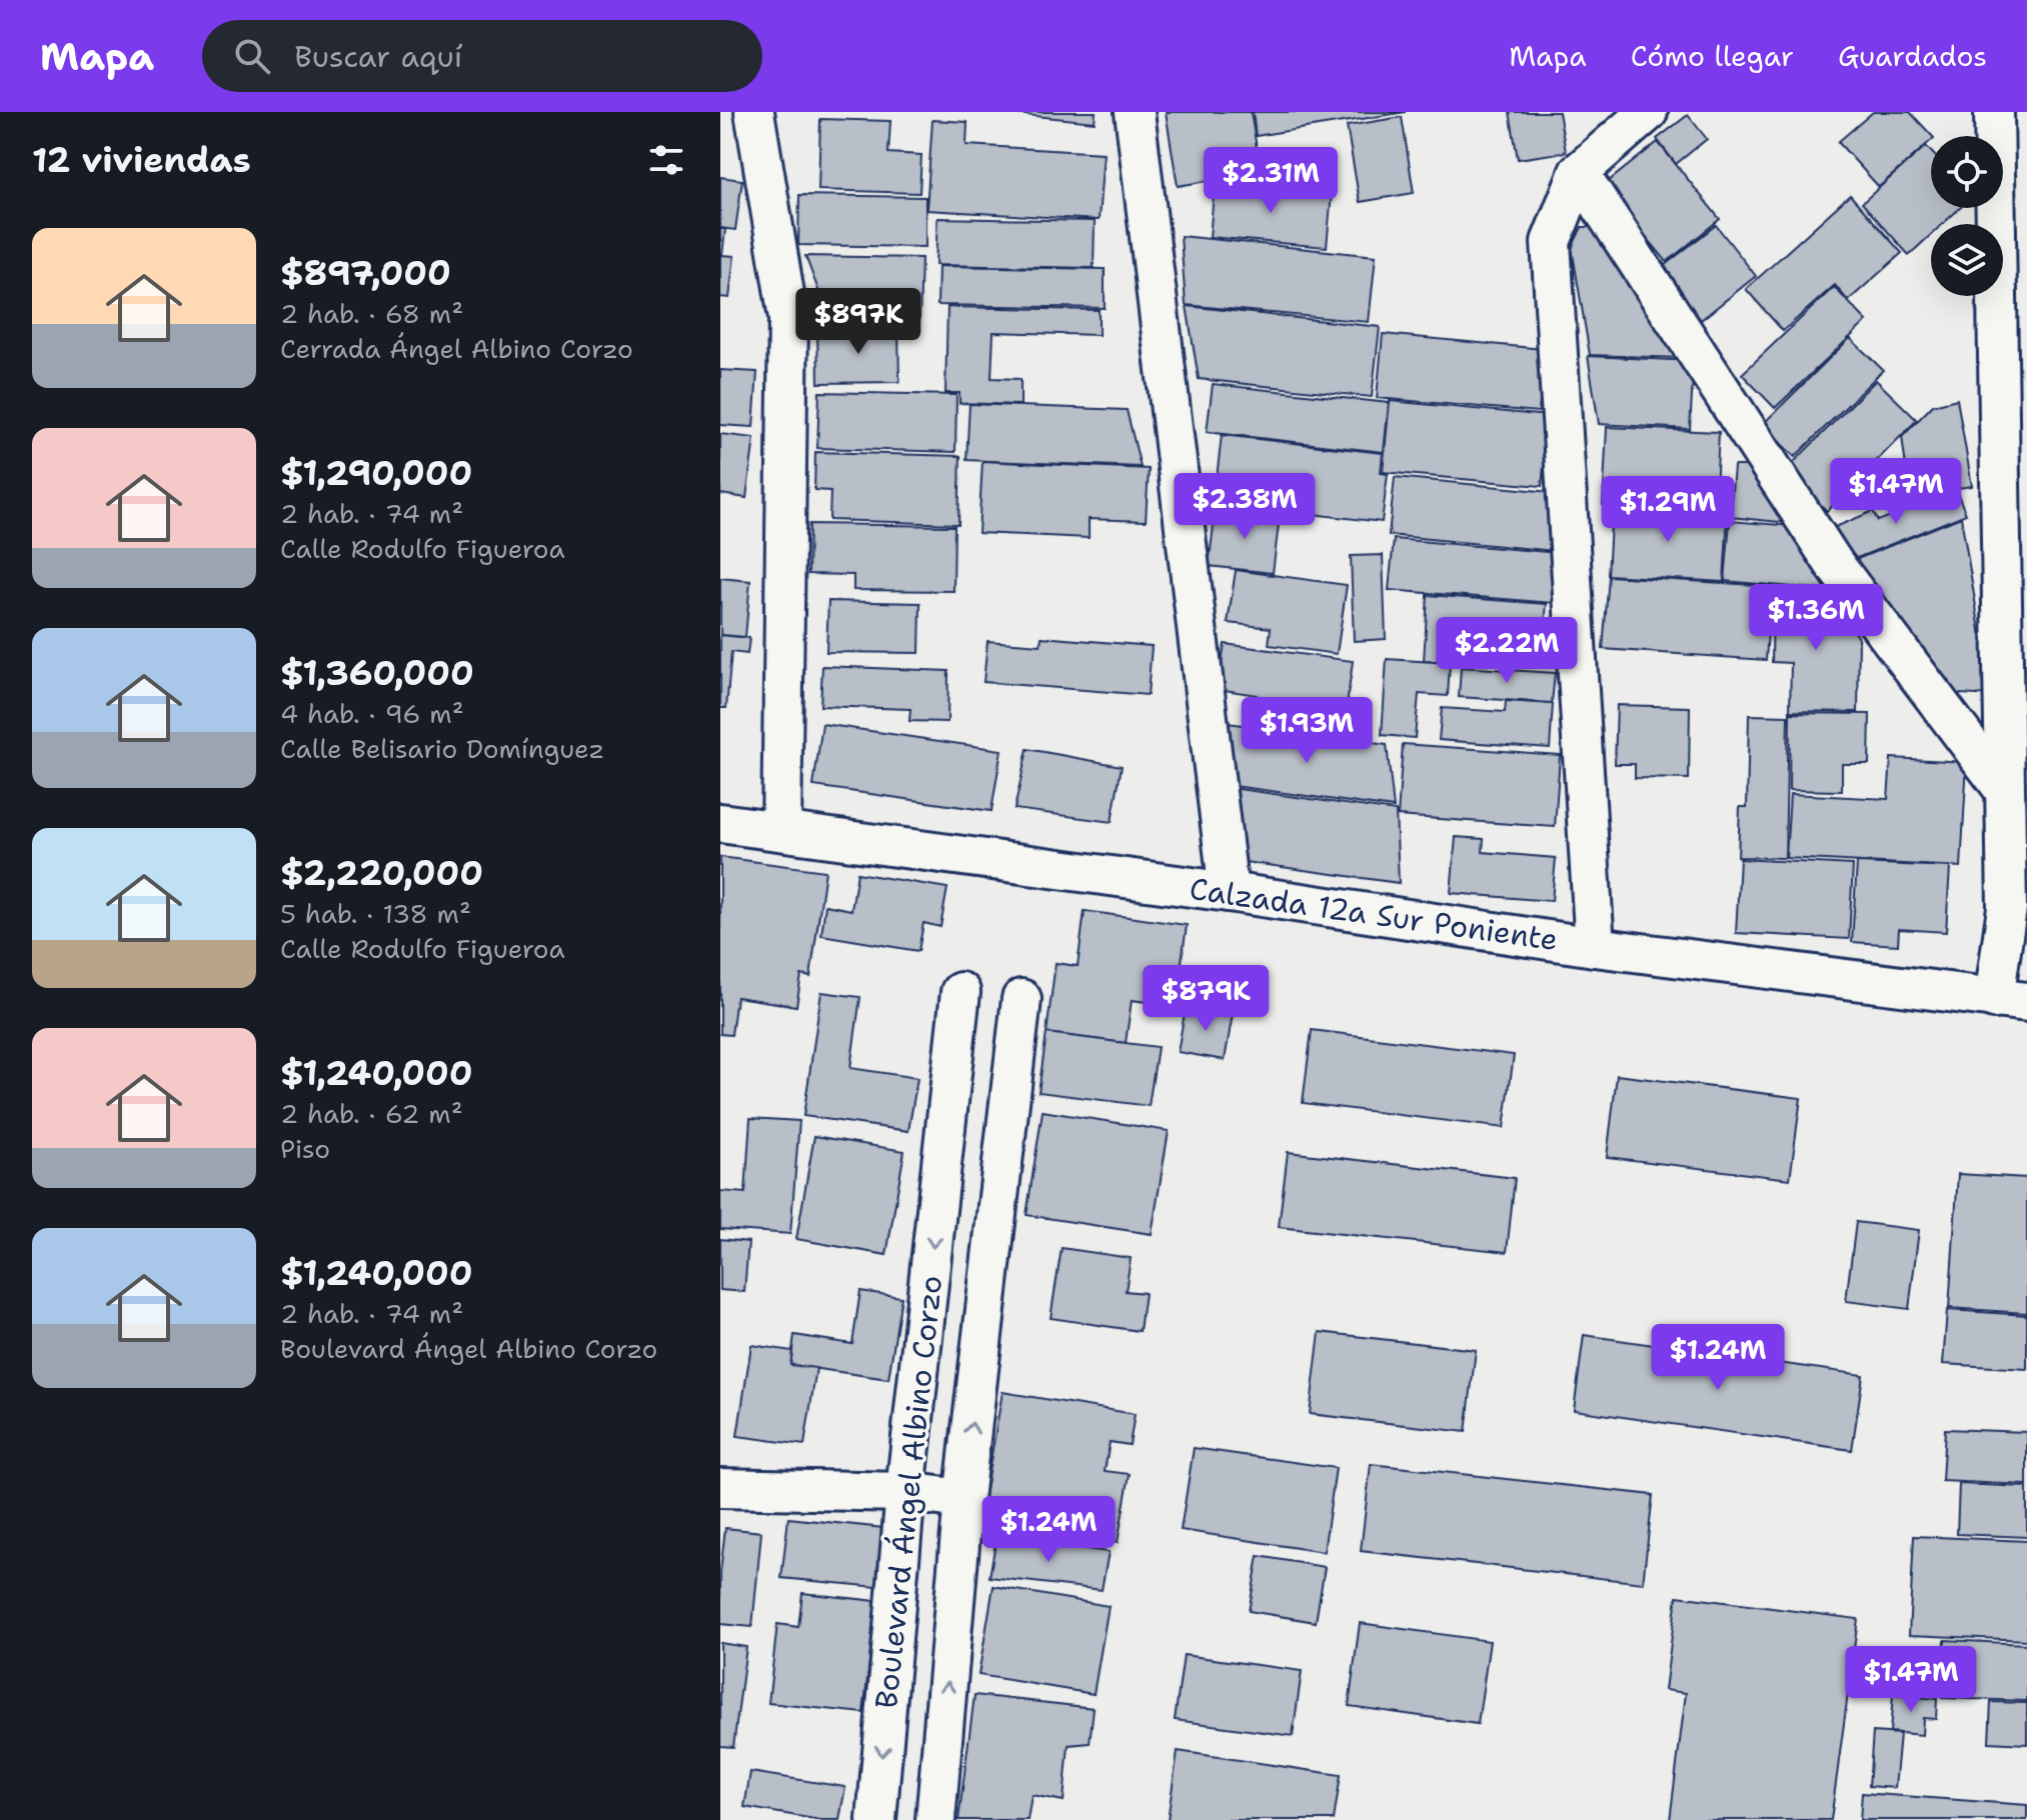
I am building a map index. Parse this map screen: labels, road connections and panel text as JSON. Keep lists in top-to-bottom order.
{
  "streets": {
    "street": ["Calzada 12a Sur Poniente", "Boulevard Ángel Albino Corzo"]
  },
  "page": {
    "header": "Mapa",
    "search": "Buscar aquí",
    "nav": ["Mapa", "Cómo llegar", "Guardados"],
    "heading": "12 viviendas",
    "price": [
      "$2.31M",
      "$897K",
      "$1.47M",
      "$2.38M",
      "$1.29M",
      "$1.36M",
      "$2.22M",
      "$1.93M",
      "$879K",
      "$1.24M",
      "$1.24M",
      "$1.47M"
    ],
    "list": [
      {
        "name": "$897,000",
        "note": "2 hab. · 68 m² · Cerrada Ángel Albino Corzo"
      },
      {
        "name": "$1,290,000",
        "note": "2 hab. · 74 m² · Calle Rodulfo Figueroa"
      },
      {
        "name": "$1,360,000",
        "note": "4 hab. · 96 m² · Calle Belisario Domínguez"
      },
      {
        "name": "$2,220,000",
        "note": "5 hab. · 138 m² · Calle Rodulfo Figueroa"
      },
      {
        "name": "$1,240,000",
        "note": "2 hab. · 62 m² · Piso"
      },
      {
        "name": "$1,240,000",
        "note": "2 hab. · 74 m² · Boulevard Ángel Albino Corzo"
      }
    ]
  }
}
